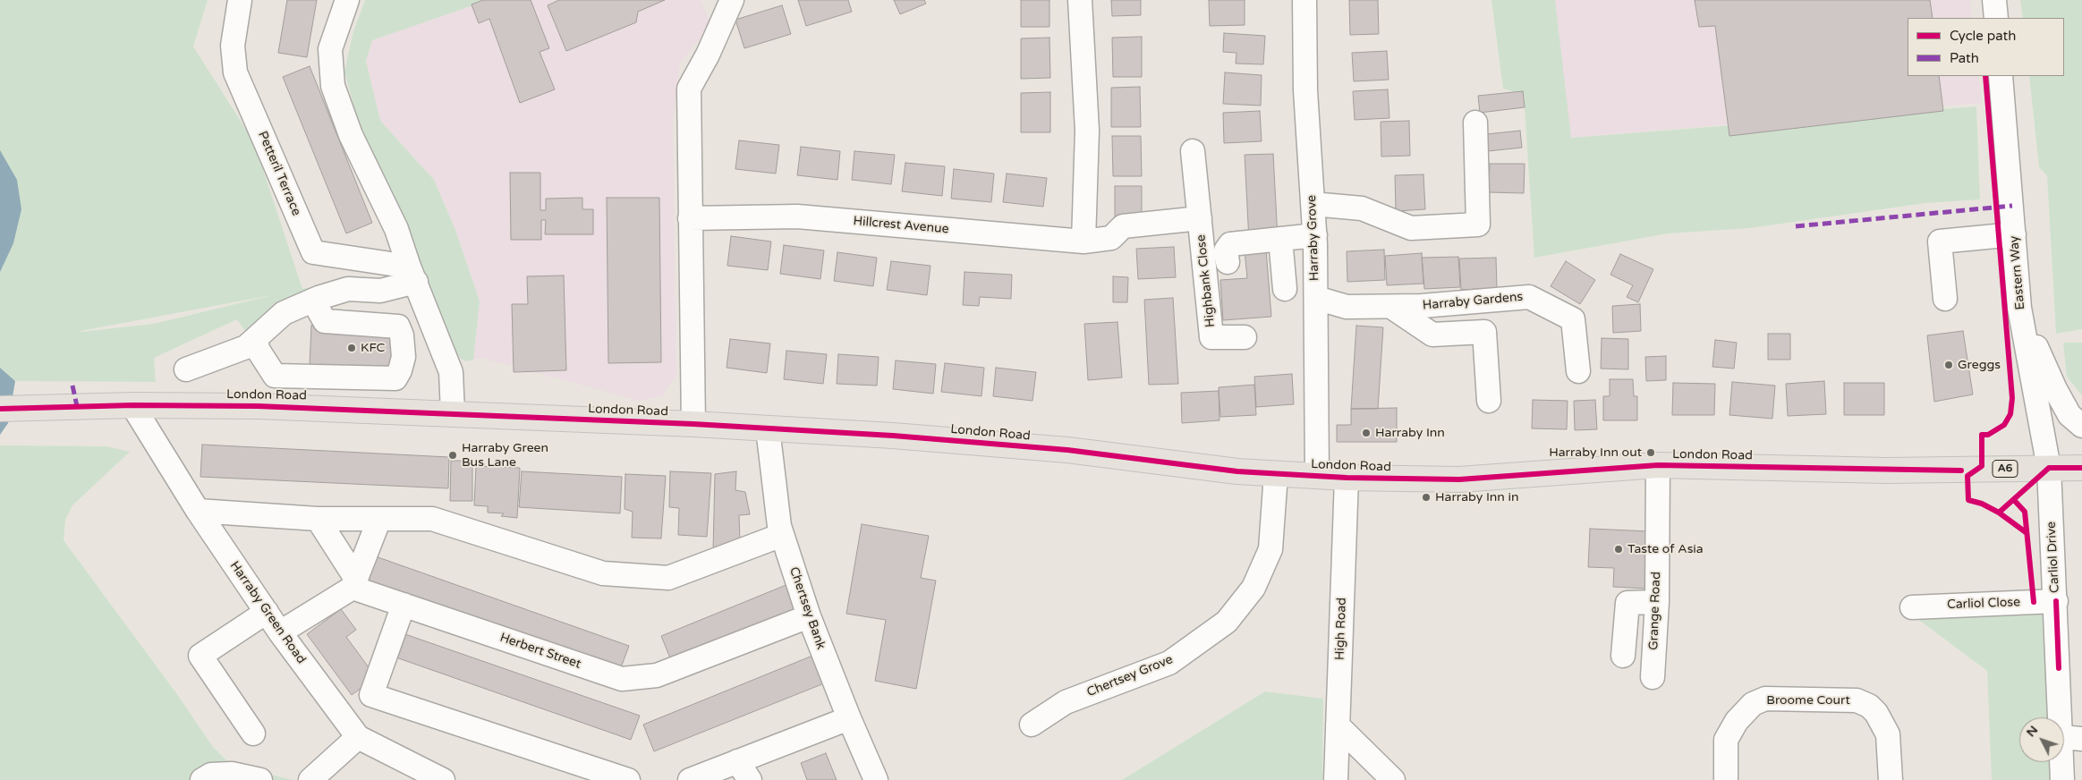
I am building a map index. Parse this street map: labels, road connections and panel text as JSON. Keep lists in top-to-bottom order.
{
  "streets": {
    "main road": ["London Road", "A6"],
    "street": [
      "Petteril Terrace",
      "Hillcrest Avenue",
      "Harraby Grove",
      "Eastern Way",
      "Highbank Close",
      "Harraby Gardens",
      "Carliol Drive",
      "Carliol Close",
      "Chertsey Bank",
      "Grange Road",
      "Harraby Green Road",
      "High Road",
      "Herbert Street",
      "Chertsey Grove",
      "Broome Court"
    ]
  },
  "crossings": [
    ["Hillcrest Avenue", "Highbank Close"],
    ["Harraby Grove", "Harraby Gardens"],
    ["Harraby Grove", "London Road"],
    ["Eastern Way", "London Road"],
    ["Eastern Way", "Carliol Drive"],
    ["London Road", "Carliol Drive"],
    ["London Road", "Chertsey Bank"],
    ["London Road", "Grange Road"],
    ["London Road", "Harraby Green Road"],
    ["London Road", "High Road"],
    ["London Road", "Chertsey Grove"],
    ["Carliol Drive", "Carliol Close"],
    ["Chertsey Bank", "Herbert Street"]
  ],
  "places": [
    "KFC",
    "Greggs",
    "Harraby Inn",
    "Harraby Inn out",
    "Harraby Green Bus Lane",
    "Harraby Inn in",
    "Taste of Asia"
  ],
  "legend": ["Cycle path", "Path"],
  "north": "top left"
}
